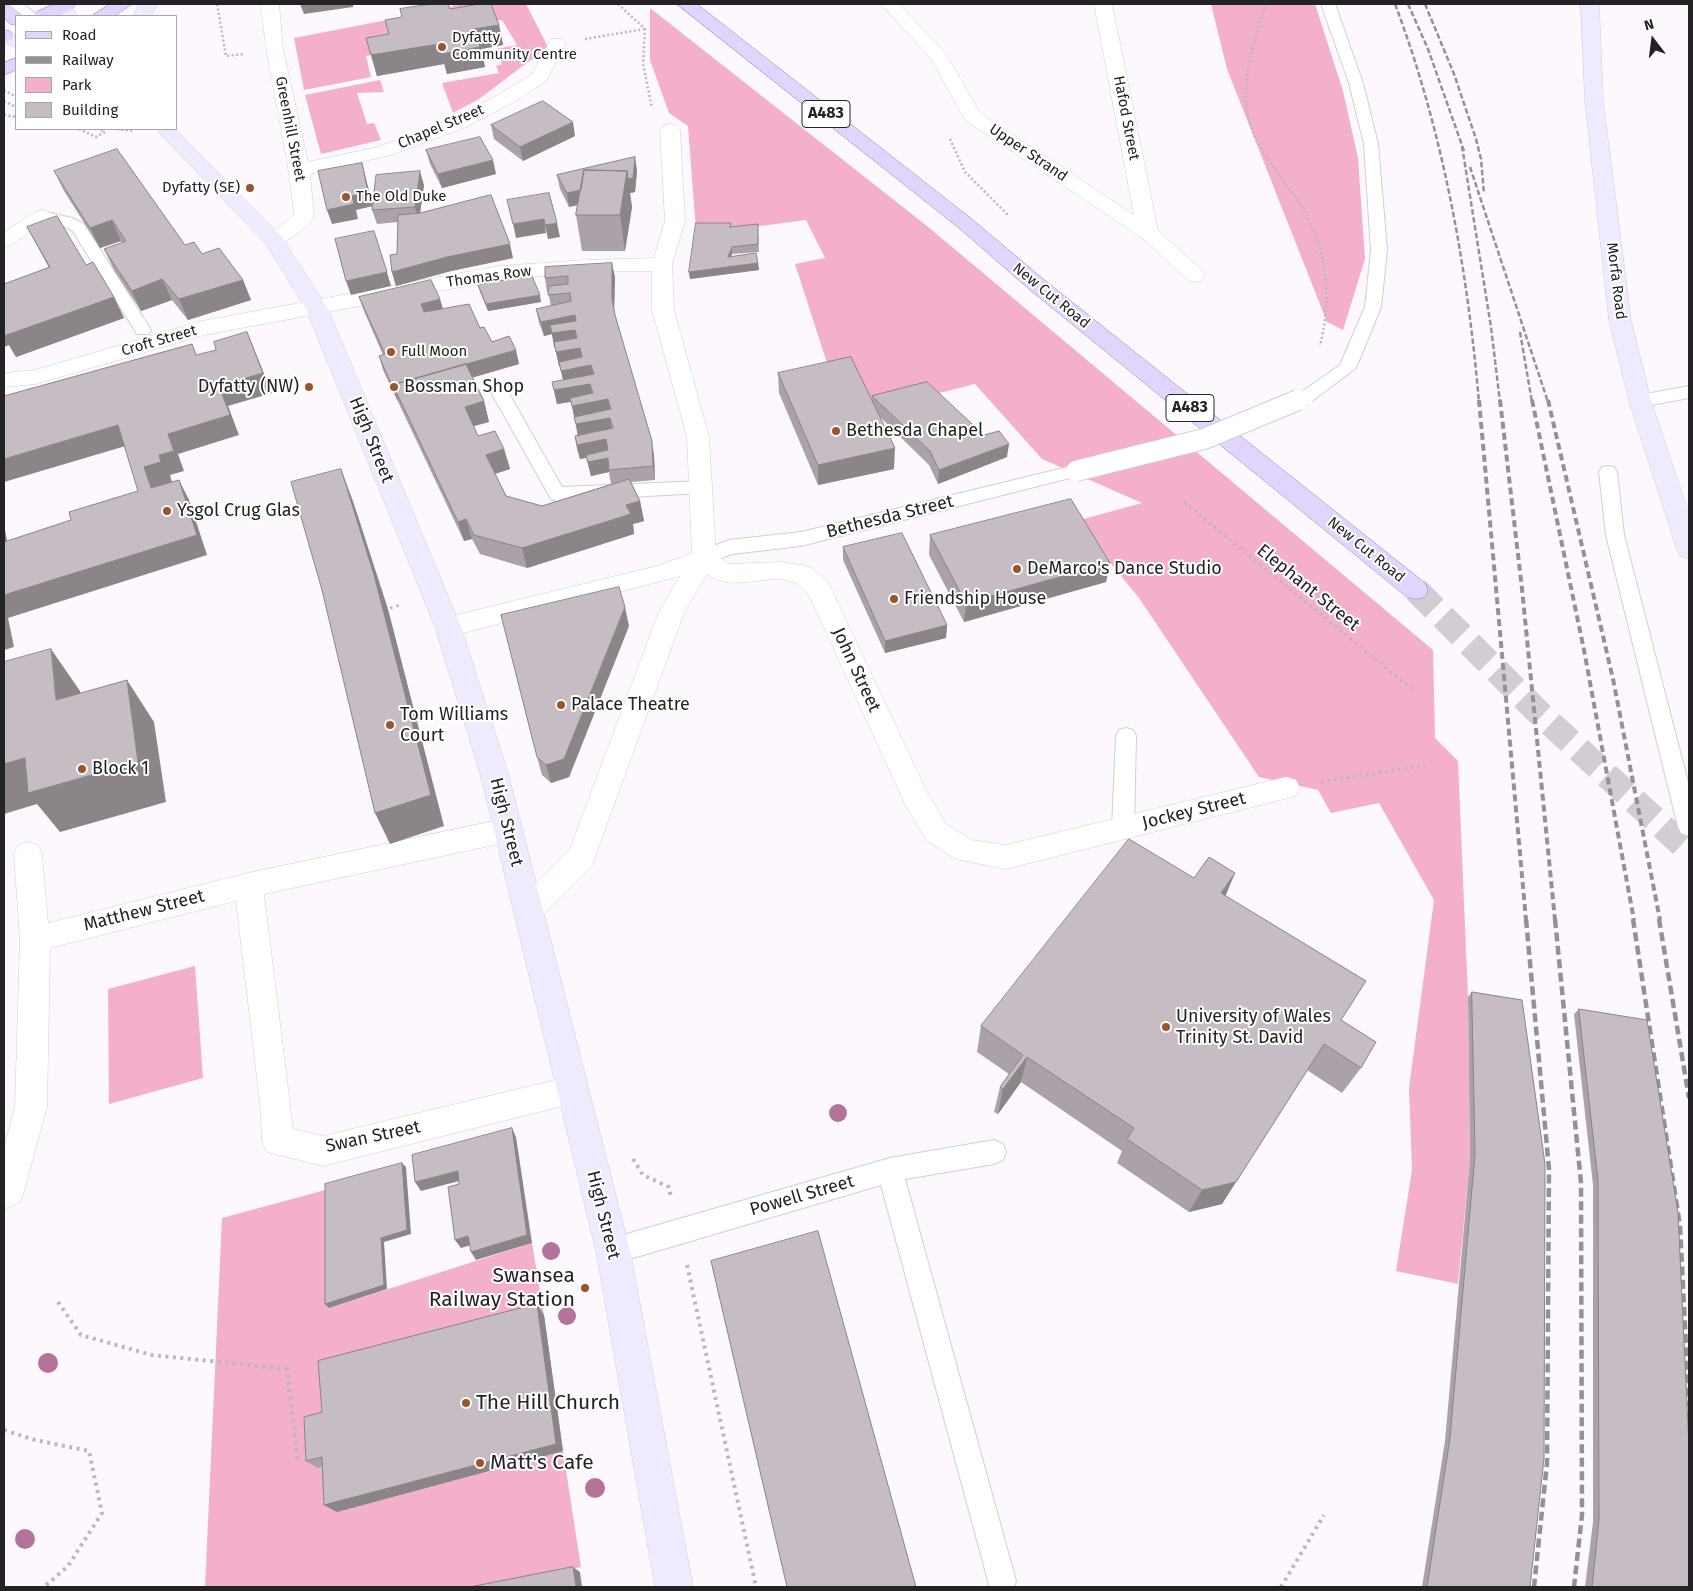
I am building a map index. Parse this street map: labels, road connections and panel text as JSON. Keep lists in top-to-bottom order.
{
  "streets": {
    "main road": [
      "A483",
      "Morfa Road",
      "New Cut Road",
      "High Street"
    ],
    "street": [
      "Hafod Street",
      "Chapel Street",
      "Greenhill Street",
      "Upper Strand",
      "Thomas Row",
      "Croft Street",
      "John Street",
      "Jockey Street",
      "Matthew Street",
      "Swan Street"
    ],
    "lane": ["Bethesda Street", "Powell Street"],
    "path": ["Elephant Street"]
  },
  "crossings": [
    ["Hafod Street", "Upper Strand"],
    ["Chapel Street", "Greenhill Street"],
    ["Greenhill Street", "High Street"],
    ["Thomas Row", "Croft Street"],
    ["Thomas Row", "High Street"],
    ["Croft Street", "High Street"],
    ["High Street", "Matthew Street"],
    ["High Street", "Swan Street"],
    ["High Street", "Powell Street"],
    ["Bethesda Street", "John Street"],
    ["John Street", "Jockey Street"],
    ["Matthew Street", "Swan Street"]
  ],
  "places": [
    "Dyfatty Community Centre",
    "Dyfatty (SE)",
    "The Old Duke",
    "Full Moon",
    "Dyfatty (NW)",
    "Bossman Shop",
    "Bethesda Chapel",
    "Ysgol Crug Glas",
    "DeMarco's Dance Studio",
    "Friendship House",
    "Palace Theatre",
    "Tom Williams Court",
    "Block 1",
    "University of Wales Trinity St. David",
    "Swansea Railway Station",
    "The Hill Church",
    "Matt's Cafe"
  ],
  "legend": [
    "Road",
    "Railway",
    "Park",
    "Building"
  ],
  "north": "top"
}
